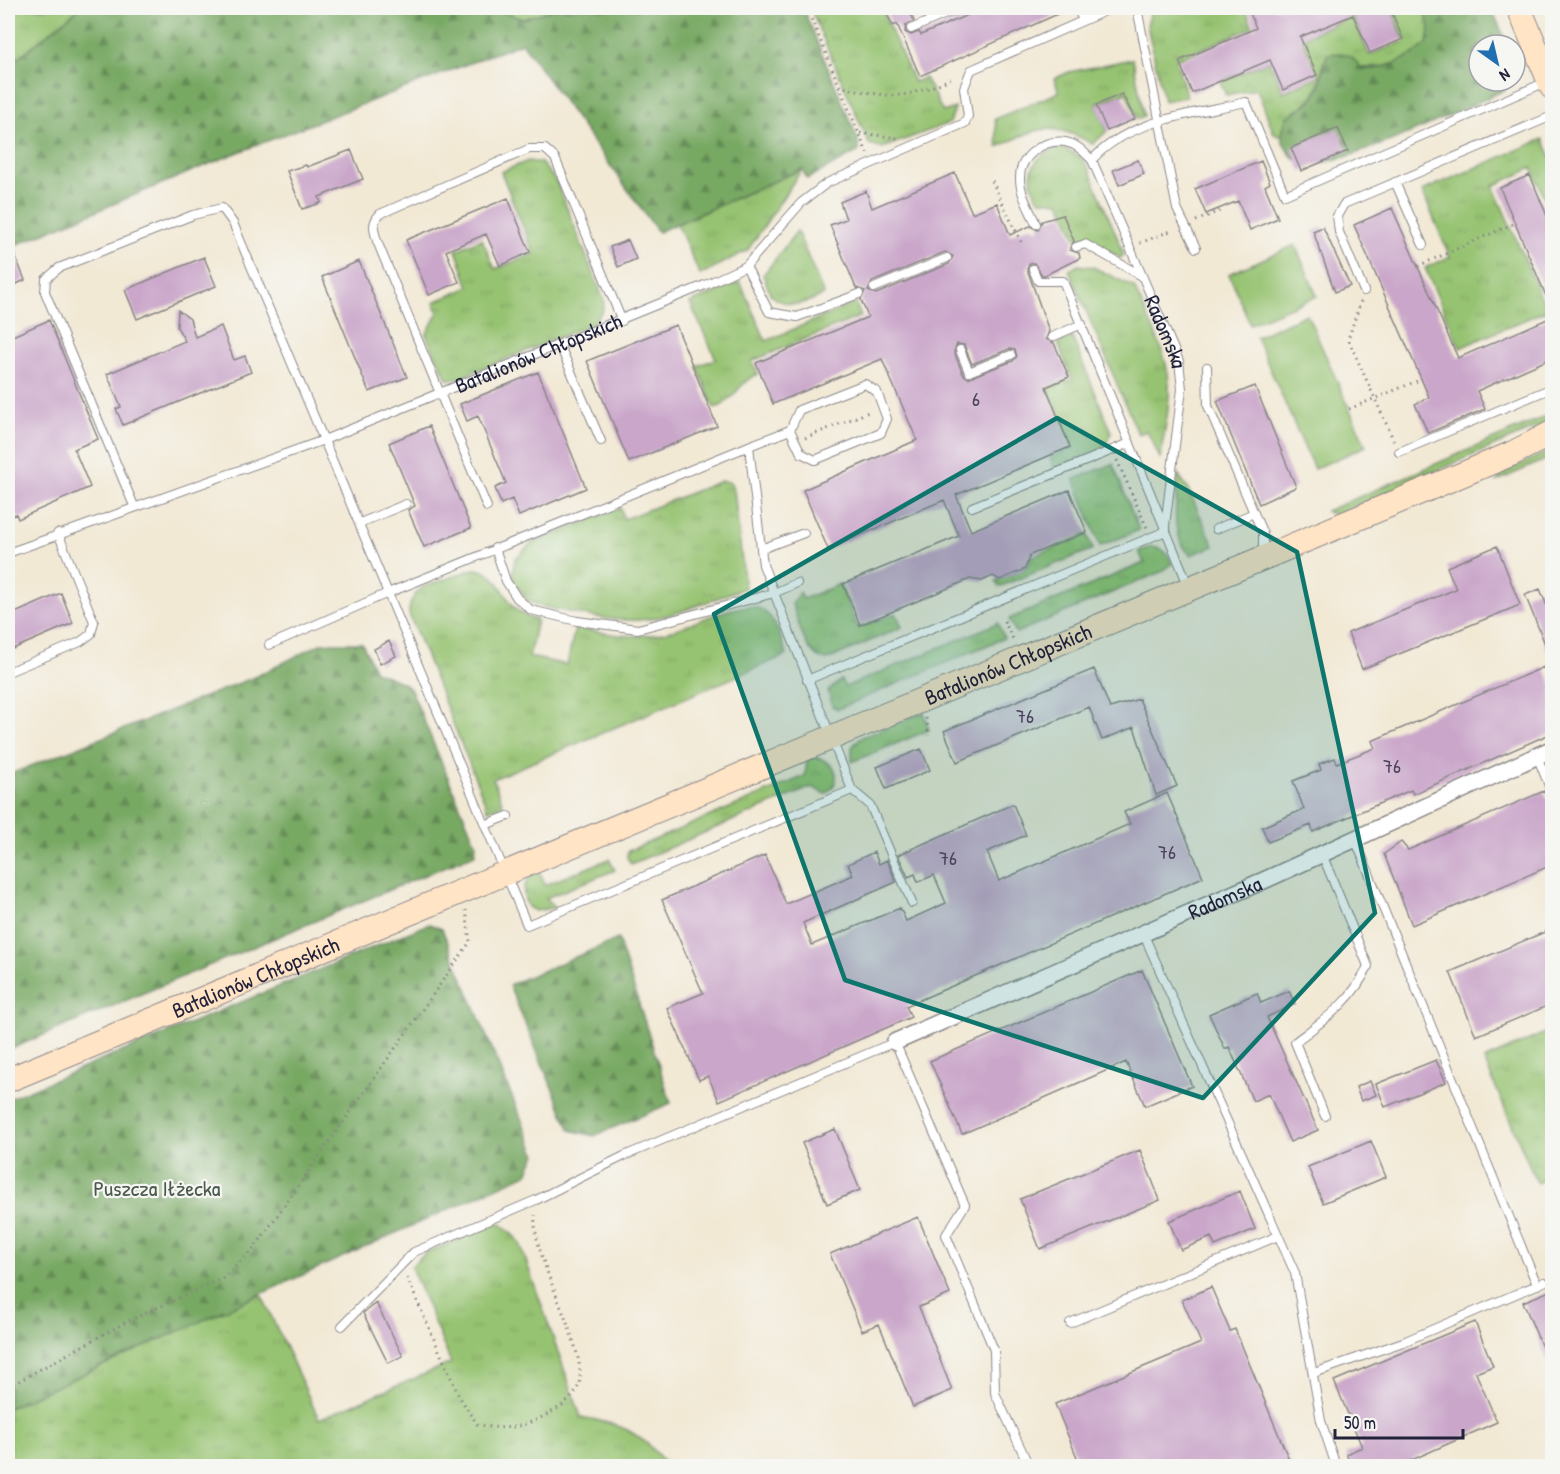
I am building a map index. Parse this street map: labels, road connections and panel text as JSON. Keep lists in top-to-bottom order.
{
  "streets": {
    "street": ["Radomska", "Batalionów Chłopskich"]
  },
  "parks": ["Puszcza Iłżecka"],
  "house_numbers": [
    "6",
    "76",
    "76",
    "76",
    "76"
  ],
  "scale_bar": "50 m",
  "north": "bottom right"
}
